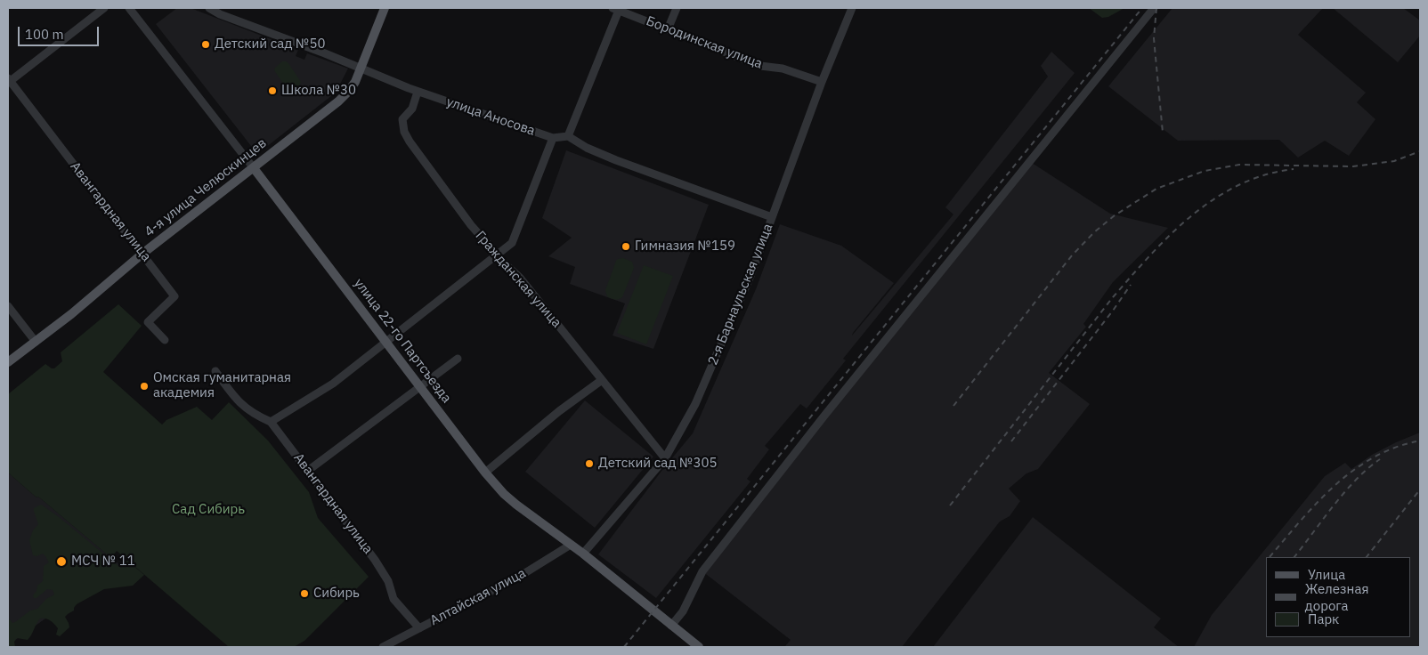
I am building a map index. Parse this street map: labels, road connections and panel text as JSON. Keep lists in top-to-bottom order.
{
  "streets": {
    "main road": ["4-я улица Челюскинцев", "улица 22-го Партсъезда"],
    "street": [
      "Бородинская улица",
      "улица Аносова",
      "Авангардная улица",
      "Гражданская улица",
      "2-я Барнаульская улица",
      "Алтайская улица"
    ]
  },
  "crossings": [
    ["Бородинская улица", "2-я Барнаульская улица"],
    ["улица Аносова", "4-я улица Челюскинцев"],
    ["улица Аносова", "Гражданская улица"],
    ["4-я улица Челюскинцев", "Авангардная улица"],
    ["4-я улица Челюскинцев", "улица 22-го Партсъезда"],
    ["Авангардная улица", "Алтайская улица"],
    ["Гражданская улица", "2-я Барнаульская улица"],
    ["2-я Барнаульская улица", "улица 22-го Партсъезда"],
    ["улица 22-го Партсъезда", "Алтайская улица"]
  ],
  "parks": ["Сад Сибирь"],
  "places": [
    "Детский сад №50",
    "Школа №30",
    "Гимназия №159",
    "Омская гуманитарная академия",
    "Детский сад №305",
    "МСЧ № 11",
    "Сибирь"
  ],
  "legend": ["Улица", "Железная дорога", "Парк"],
  "scale_bar": "100 m"
}
